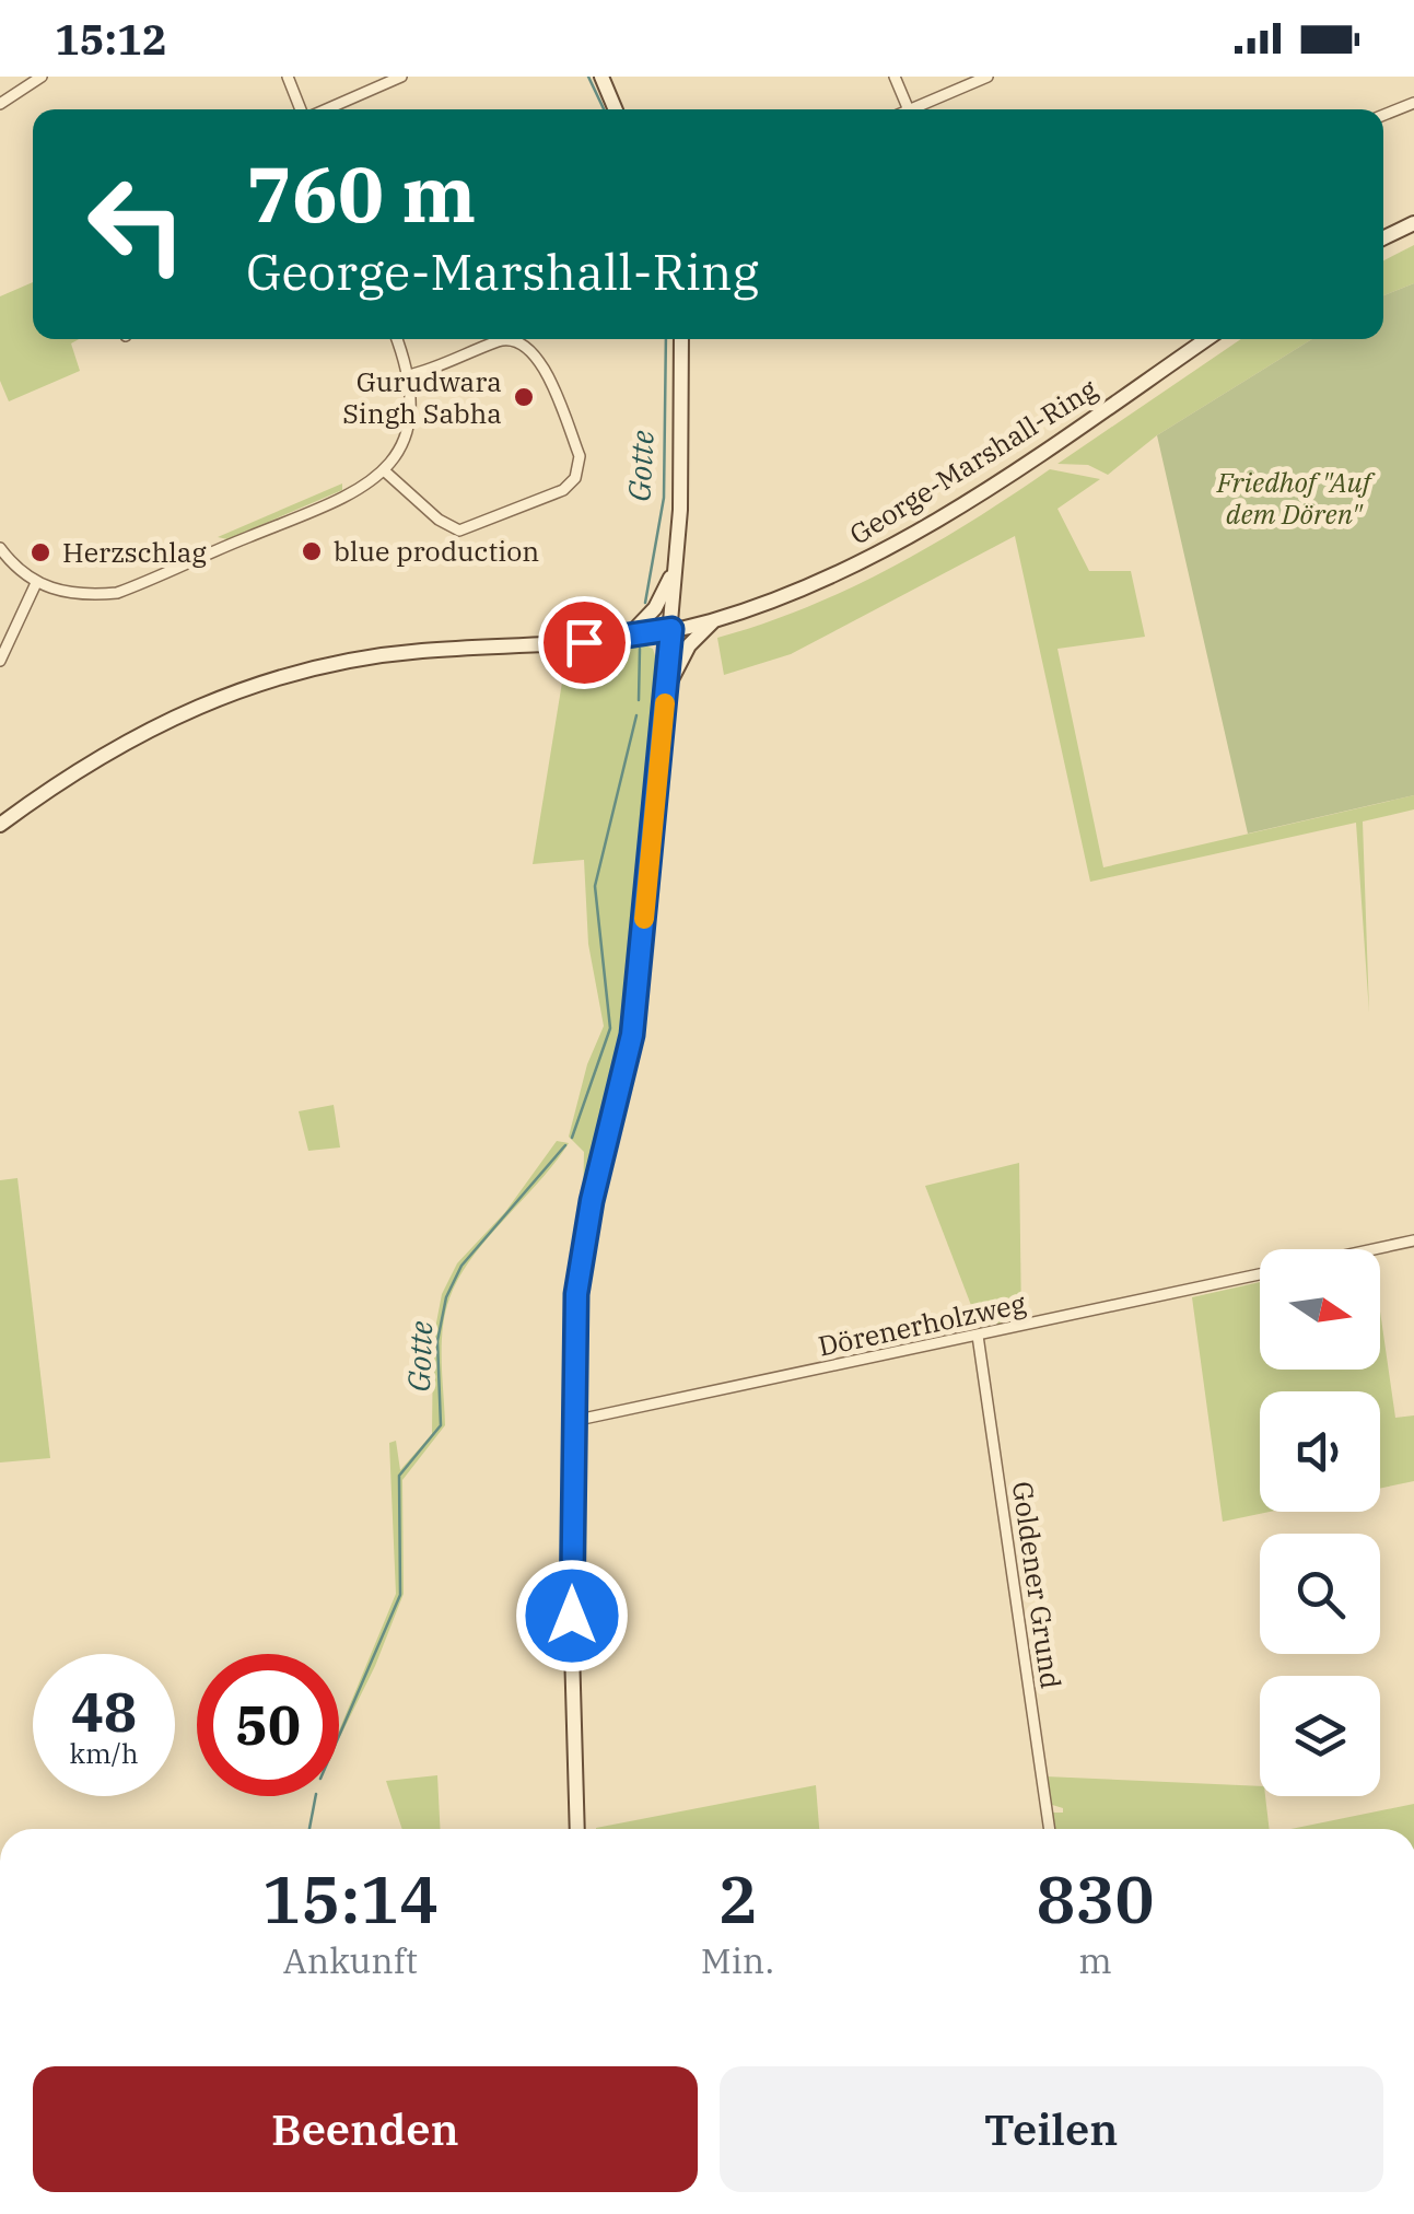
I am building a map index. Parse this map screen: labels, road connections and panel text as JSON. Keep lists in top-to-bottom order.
{
  "streets": {
    "main road": ["George-Marshall-Ring"],
    "street": ["Dörenerholzweg", "Goldener Grund"]
  },
  "crossings": [
    ["Dörenerholzweg", "Goldener Grund"]
  ],
  "water": ["Gotte"],
  "parks": ["Friedhof \"Auf dem Dören\""],
  "places": ["Gurudwara Singh Sabha", "blue production", "Herzschlag"],
  "north": "right",
  "page": {
    "status": "15:12",
    "turn": ["760 m", "George-Marshall-Ring"],
    "speed": "48 km/h",
    "limit": "50",
    "eta": [
      "15:14",
      "Ankunft",
      "2",
      "Min.",
      "830",
      "m"
    ],
    "buttons": ["Beenden", "Teilen"]
  }
}
